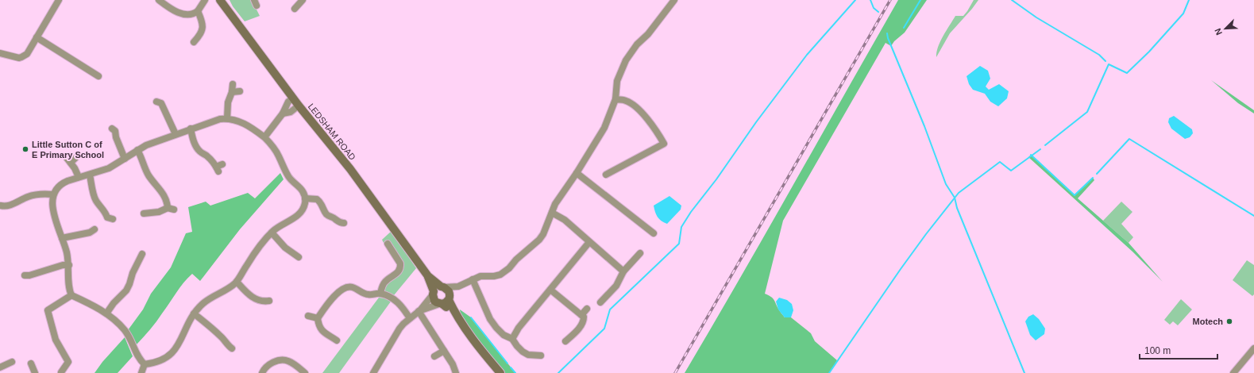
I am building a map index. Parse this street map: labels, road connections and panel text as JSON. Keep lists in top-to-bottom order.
{
  "streets": {
    "main road": ["LEDSHAM ROAD"]
  },
  "places": ["Little Sutton C of E Primary School", "Motech"],
  "scale_bar": "100 m",
  "north": "bottom left"
}
